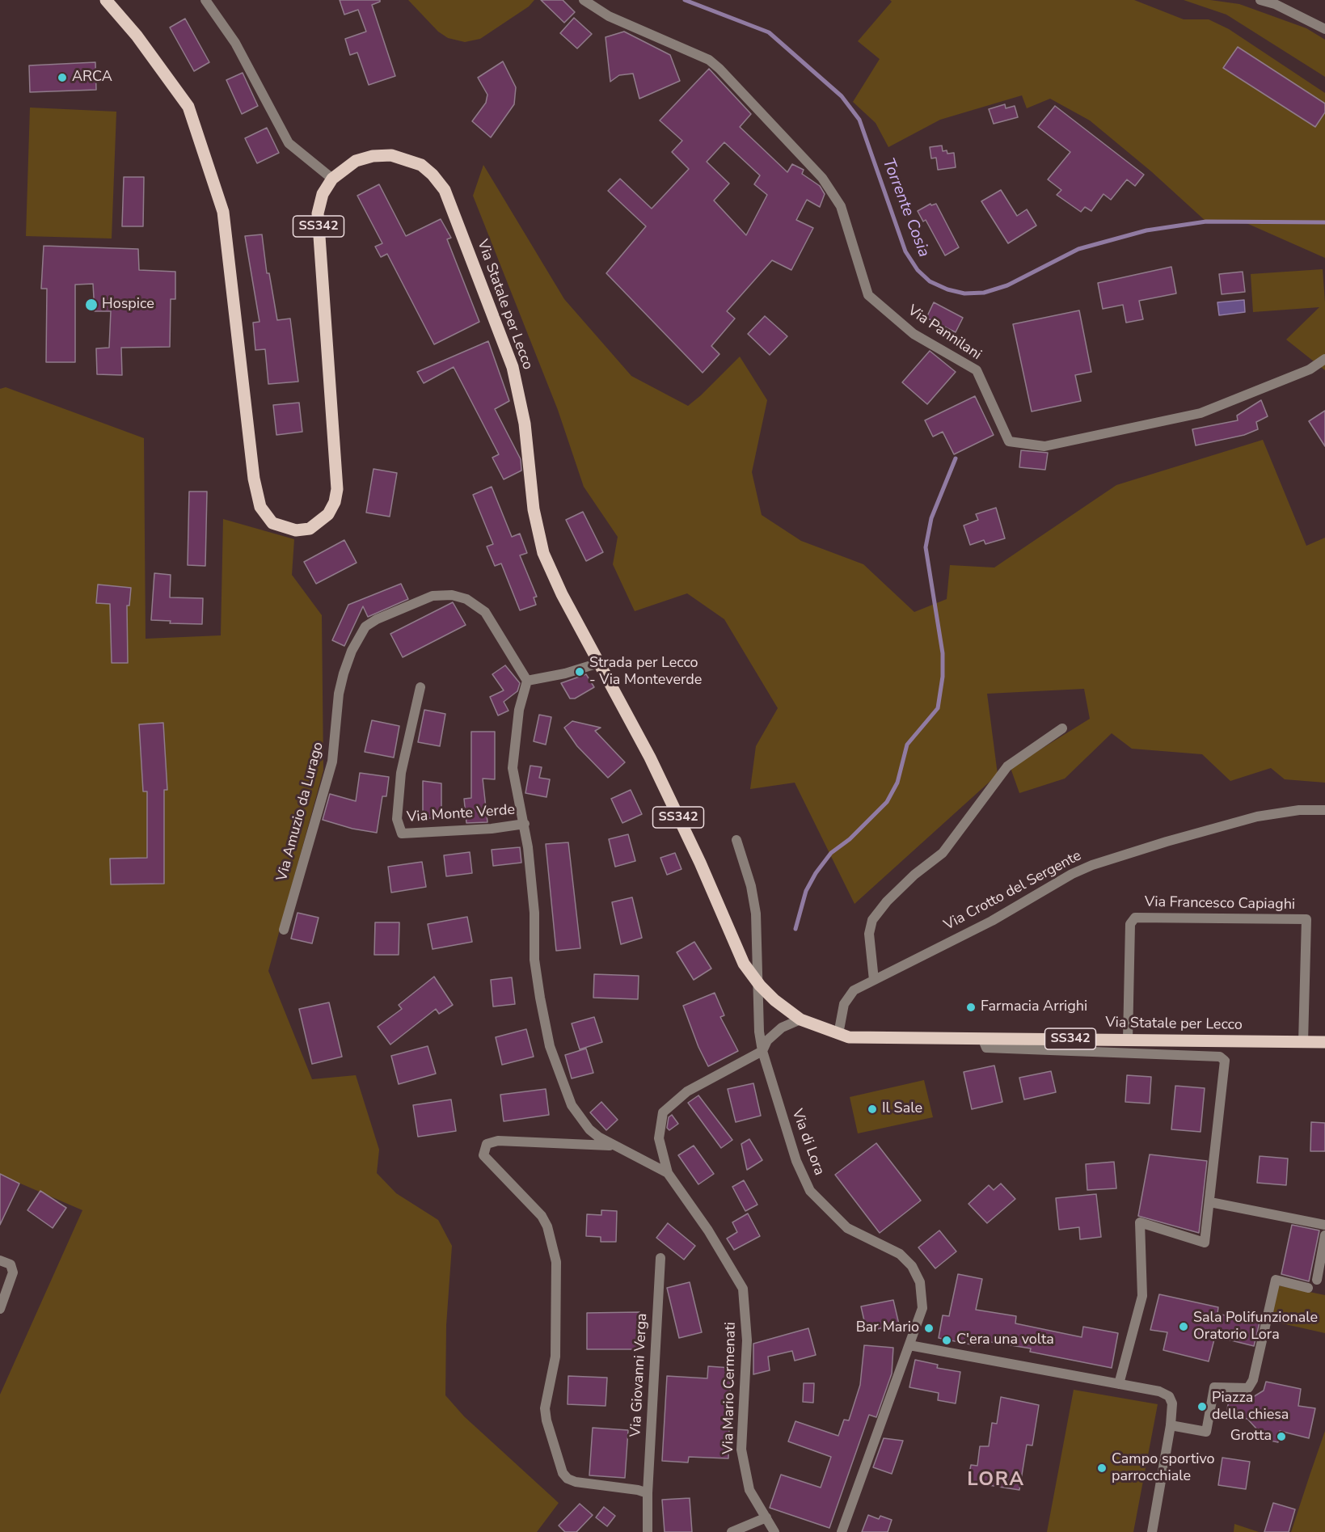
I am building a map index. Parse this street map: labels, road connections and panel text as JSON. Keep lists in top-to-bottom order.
{
  "streets": {
    "main road": ["SS342", "Via Statale per Lecco"],
    "street": [
      "Via Pannilani",
      "Via Amuzio da Lurago",
      "Via Monte Verde",
      "Via Crotto del Sergente",
      "Via Francesco Capiaghi",
      "Via di Lora",
      "Via Giovanni Verga",
      "Via Mario Cermenati"
    ]
  },
  "crossings": [
    ["Via Statale per Lecco", "Via Crotto del Sergente"],
    ["Via Statale per Lecco", "Via Francesco Capiaghi"],
    ["Via Statale per Lecco", "Via di Lora"],
    ["Via Amuzio da Lurago", "Via Monte Verde"],
    ["Via Monte Verde", "Via Mario Cermenati"]
  ],
  "districts": ["LORA"],
  "water": ["Torrente Cosia"],
  "places": [
    "ARCA",
    "Hospice",
    "Strada per Lecco - Via Monteverde",
    "Farmacia Arrighi",
    "Il Sale",
    "Sala Polifunzionale Oratorio Lora",
    "Bar Mario",
    "C'era una volta",
    "Piazza della chiesa",
    "Grotta",
    "Campo sportivo parrocchiale"
  ]
}
